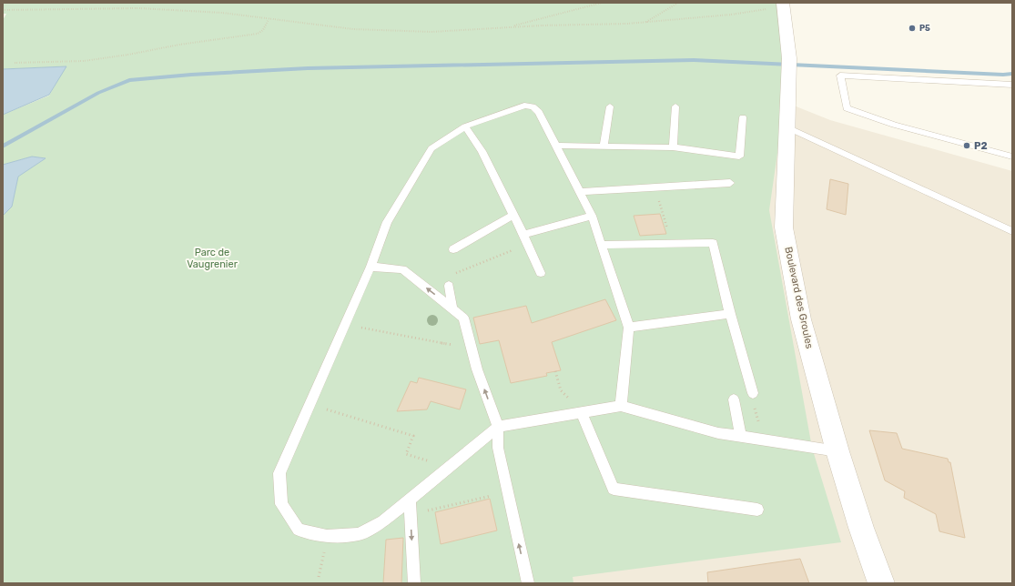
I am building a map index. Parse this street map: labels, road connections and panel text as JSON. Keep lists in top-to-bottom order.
{
  "streets": {
    "street": ["Boulevard des Groules"]
  },
  "parks": ["Parc de Vaugrenier"],
  "places": ["P5", "P2"]
}
